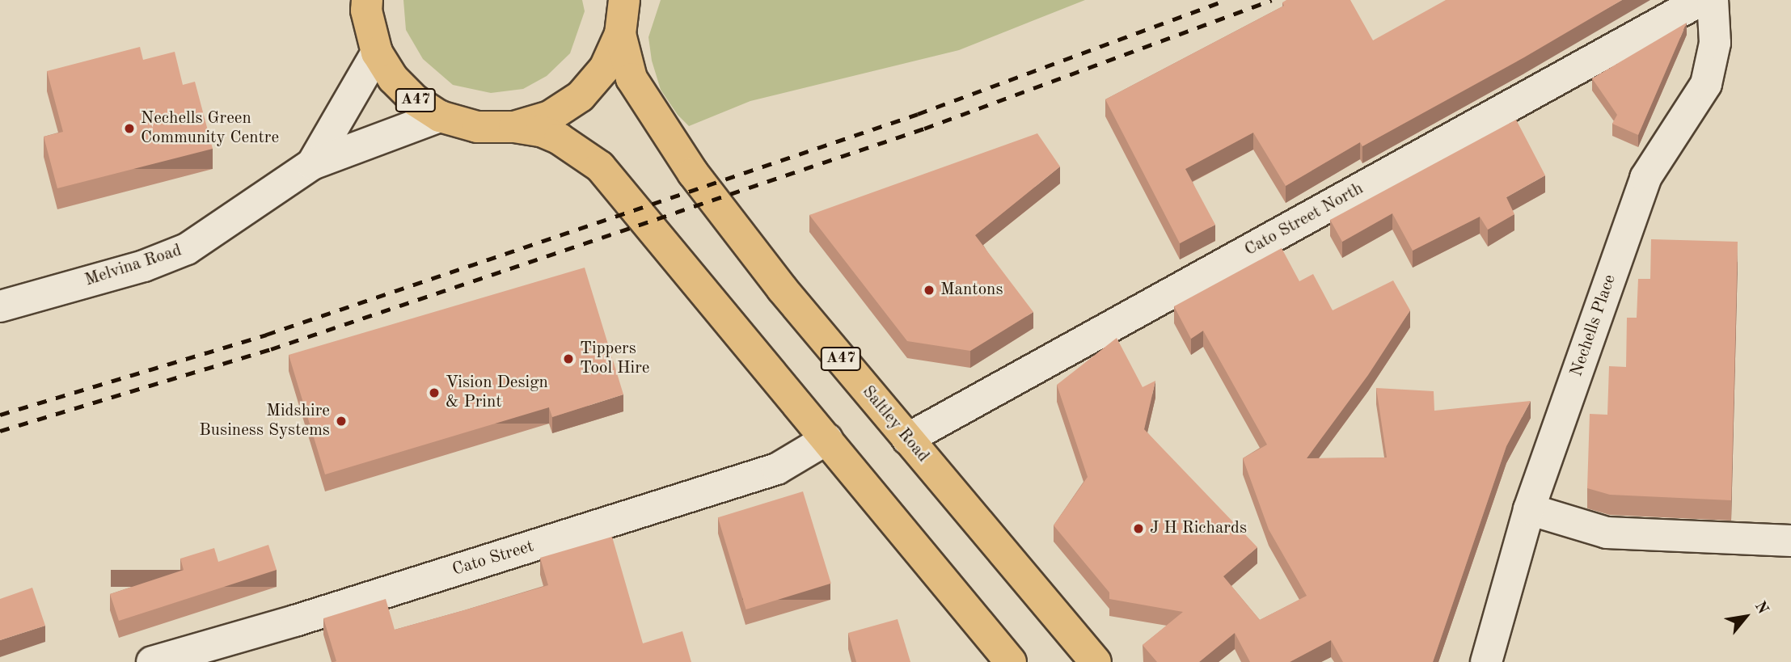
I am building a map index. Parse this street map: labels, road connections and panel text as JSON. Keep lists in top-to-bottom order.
{
  "streets": {
    "main road": ["A47", "Saltley Road"],
    "street": [
      "Cato Street North",
      "Melvina Road",
      "Nechells Place",
      "Cato Street"
    ]
  },
  "crossings": [
    ["A47", "Melvina Road"],
    ["A47", "Saltley Road"],
    ["A47", "Cato Street"],
    ["Cato Street North", "Saltley Road"]
  ],
  "places": [
    "Nechells Green Community Centre",
    "Mantons",
    "Tippers Tool Hire",
    "Vision Design & Print",
    "Midshire Business Systems",
    "J H Richards"
  ],
  "north": "top right"
}
